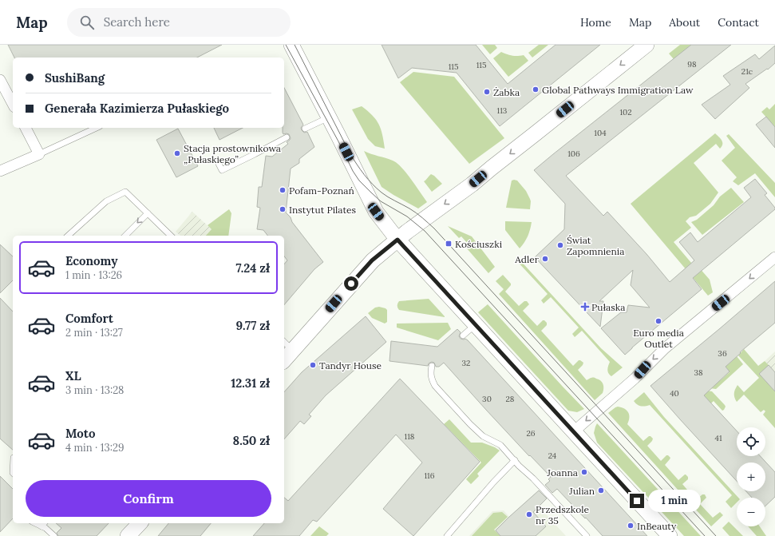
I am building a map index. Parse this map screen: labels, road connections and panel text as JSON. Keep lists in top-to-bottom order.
{
  "places": {
    "other": [
      "Global Pathways Immigration Law",
      "Żabka",
      "Stacja prostownikowa „Pułaskiego”",
      "Pofam-Poznań",
      "Instytut Pilates",
      "Świat Zapomnienia",
      "Adler",
      "Euro media Outlet",
      "Tandyr House",
      "Joanna",
      "Julian",
      "Przedszkole nr 35",
      "InBeauty"
    ],
    "transit": ["Kościuszki"],
    "health": ["Pułaska"]
  },
  "house_numbers": [
    "98",
    "115",
    "115",
    "21c",
    "113",
    "102",
    "104",
    "106",
    "36",
    "32",
    "38",
    "40",
    "30",
    "28",
    "26",
    "118",
    "41",
    "24",
    "116"
  ],
  "page": {
    "header": "Map",
    "search": "Search here",
    "nav": [
      "Home",
      "Map",
      "About",
      "Contact"
    ],
    "banner": ["SushiBang", "Generała Kazimierza Pułaskiego"],
    "list": [
      {
        "name": "Economy",
        "note": "1 min · 13:26",
        "value": "7.24 zł"
      },
      {
        "name": "Comfort",
        "note": "2 min · 13:27",
        "value": "9.77 zł"
      },
      {
        "name": "XL",
        "note": "3 min · 13:28",
        "value": "12.31 zł"
      },
      {
        "name": "Moto",
        "note": "4 min · 13:29",
        "value": "8.50 zł"
      }
    ],
    "map_buttons": ["+", "−"],
    "buttons": "Confirm",
    "bubble": "1 min"
  }
}
